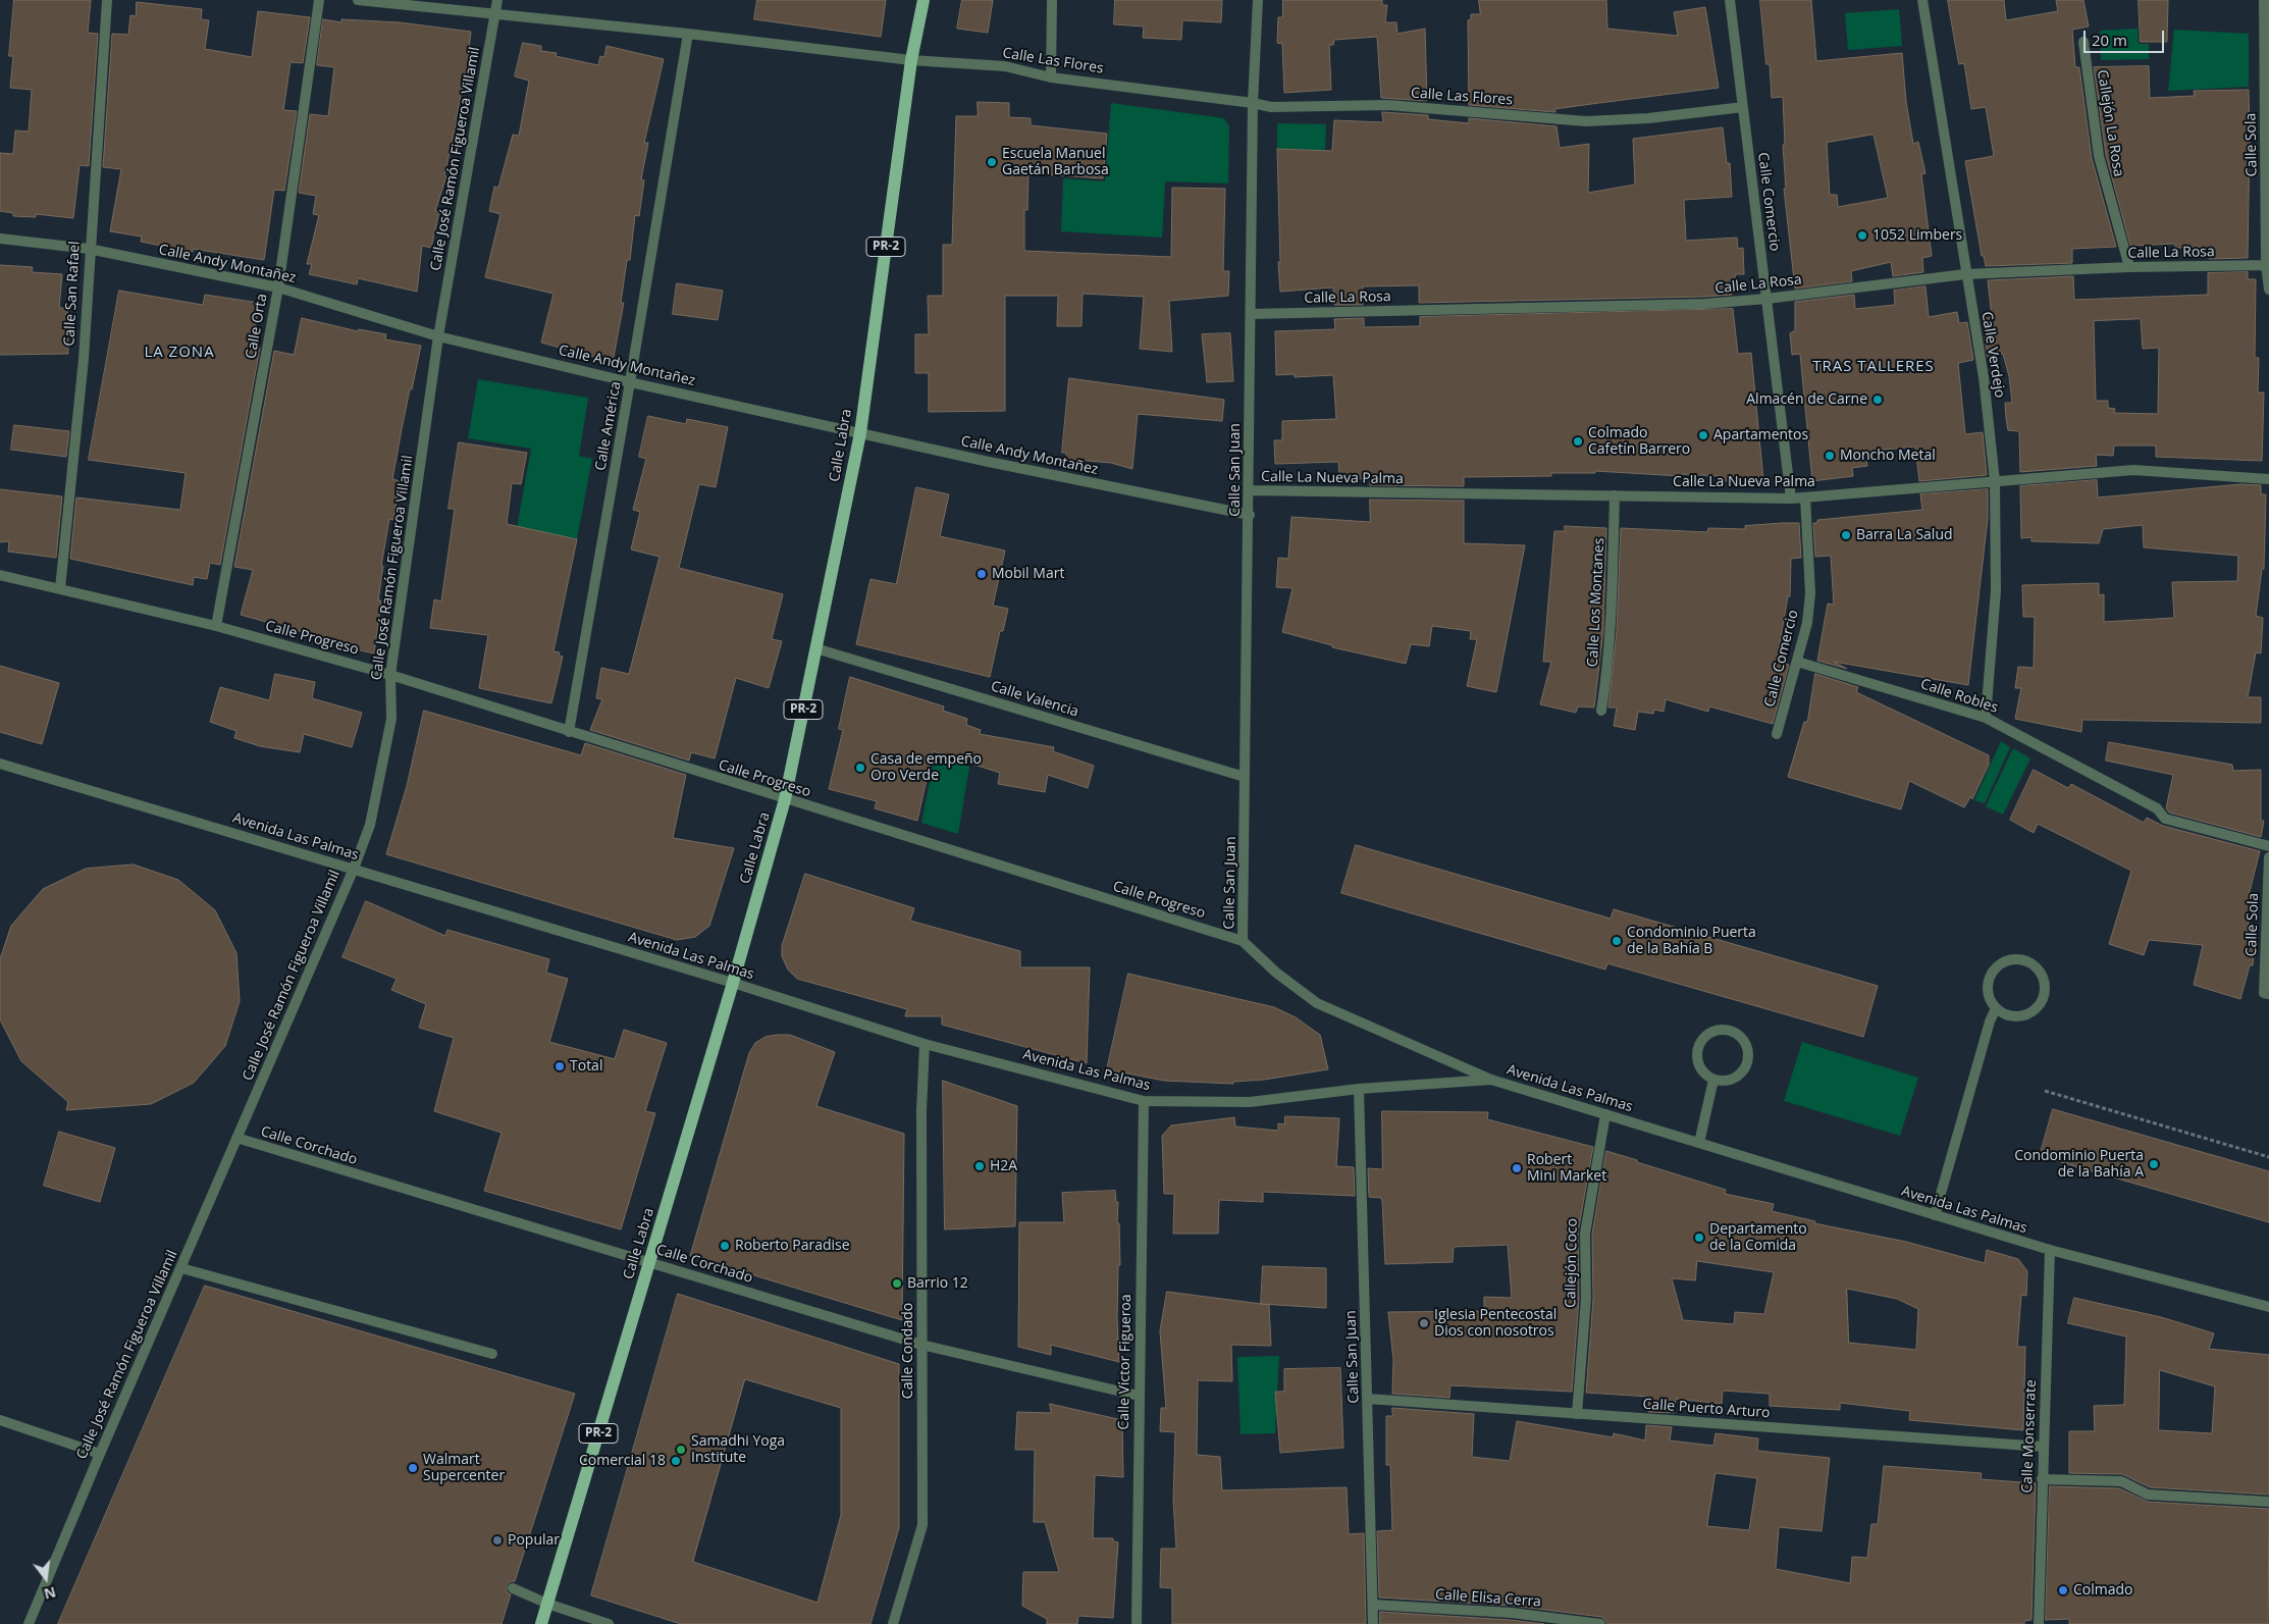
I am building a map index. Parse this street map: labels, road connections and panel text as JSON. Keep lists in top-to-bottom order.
{
  "streets": {
    "main road": ["PR-2", "Calle Labra"],
    "street": [
      "Calle Las Flores",
      "Callejón La Rosa",
      "Calle Sola",
      "Calle José Ramón Figueroa Villamil",
      "Calle Comercio",
      "Calle La Rosa",
      "Calle Andy Montañez",
      "Calle San Rafael",
      "Calle Orta",
      "Calle Verdejo",
      "Calle América",
      "Calle San Juan",
      "Calle La Nueva Palma",
      "Calle Los Montanes",
      "Calle Progreso",
      "Calle Robles",
      "Calle Valencia",
      "Avenida Las Palmas",
      "Calle Corchado",
      "Callejón Coco",
      "Calle Condado",
      "Calle Víctor Figueroa",
      "Calle Puerto Arturo",
      "Calle Monserrate",
      "Calle Elisa Cerra"
    ]
  },
  "crossings": [
    ["Calle Las Flores", "Calle José Ramón Figueroa Villamil"],
    ["Calle Las Flores", "Calle Comercio"],
    ["Calle Las Flores", "Calle América"],
    ["Calle Las Flores", "Calle Labra"],
    ["Calle Las Flores", "Calle San Juan"],
    ["Callejón La Rosa", "Calle La Rosa"],
    ["Calle Sola", "Calle La Rosa"],
    ["Calle José Ramón Figueroa Villamil", "Calle Andy Montañez"],
    ["Calle José Ramón Figueroa Villamil", "Calle Progreso"],
    ["Calle José Ramón Figueroa Villamil", "Avenida Las Palmas"],
    ["Calle José Ramón Figueroa Villamil", "Calle Corchado"],
    ["Calle Comercio", "Calle La Rosa"],
    ["Calle Comercio", "Calle La Nueva Palma"],
    ["Calle Comercio", "Calle Robles"],
    ["Calle La Rosa", "Calle Verdejo"],
    ["Calle La Rosa", "Calle San Juan"],
    ["Calle Andy Montañez", "Calle San Rafael"],
    ["Calle Andy Montañez", "Calle Orta"],
    ["Calle Andy Montañez", "Calle América"],
    ["Calle Andy Montañez", "Calle Labra"],
    ["Calle Andy Montañez", "Calle San Juan"],
    ["Calle San Rafael", "Calle Progreso"],
    ["Calle Orta", "Calle Progreso"],
    ["Calle Verdejo", "Calle La Nueva Palma"],
    ["Calle Verdejo", "Calle Robles"],
    ["Calle América", "Calle Progreso"],
    ["Calle Labra", "Calle Progreso"],
    ["Calle Labra", "Calle Valencia"],
    ["Calle Labra", "Avenida Las Palmas"],
    ["Calle Labra", "Calle Corchado"],
    ["Calle San Juan", "Calle La Nueva Palma"],
    ["Calle San Juan", "Calle Progreso"],
    ["Calle San Juan", "Calle Valencia"],
    ["Calle San Juan", "Avenida Las Palmas"],
    ["Calle San Juan", "Calle Puerto Arturo"],
    ["Calle San Juan", "Calle Elisa Cerra"],
    ["Calle La Nueva Palma", "Calle Los Montanes"],
    ["Calle Progreso", "Avenida Las Palmas"],
    ["Avenida Las Palmas", "Callejón Coco"],
    ["Avenida Las Palmas", "Calle Condado"],
    ["Avenida Las Palmas", "Calle Víctor Figueroa"],
    ["Avenida Las Palmas", "Calle Monserrate"],
    ["Calle Corchado", "Calle Condado"],
    ["Calle Corchado", "Calle Víctor Figueroa"],
    ["Callejón Coco", "Calle Puerto Arturo"],
    ["Calle Puerto Arturo", "Calle Monserrate"]
  ],
  "districts": ["LA ZONA", "TRAS TALLERES"],
  "places": [
    "Escuela Manuel Gaetán Barbosa",
    "1052 Limbers",
    "Almacén de Carne",
    "Apartamentos",
    "Colmado Cafetín Barrero",
    "Moncho Metal",
    "Barra La Salud",
    "Mobil Mart",
    "Casa de empeño Oro Verde",
    "Condominio Puerta de la Bahía B",
    "Total",
    "Condominio Puerta de la Bahía A",
    "H2A",
    "Robert Mini Market",
    "Departamento de la Comida",
    "Roberto Paradise",
    "Barrio 12",
    "Iglesia Pentecostal Dios con nosotros",
    "Samadhi Yoga Institute",
    "Comercial 18",
    "Walmart Supercenter",
    "Popular",
    "Colmado"
  ],
  "scale_bar": "20 m",
  "north": "bottom"
}
